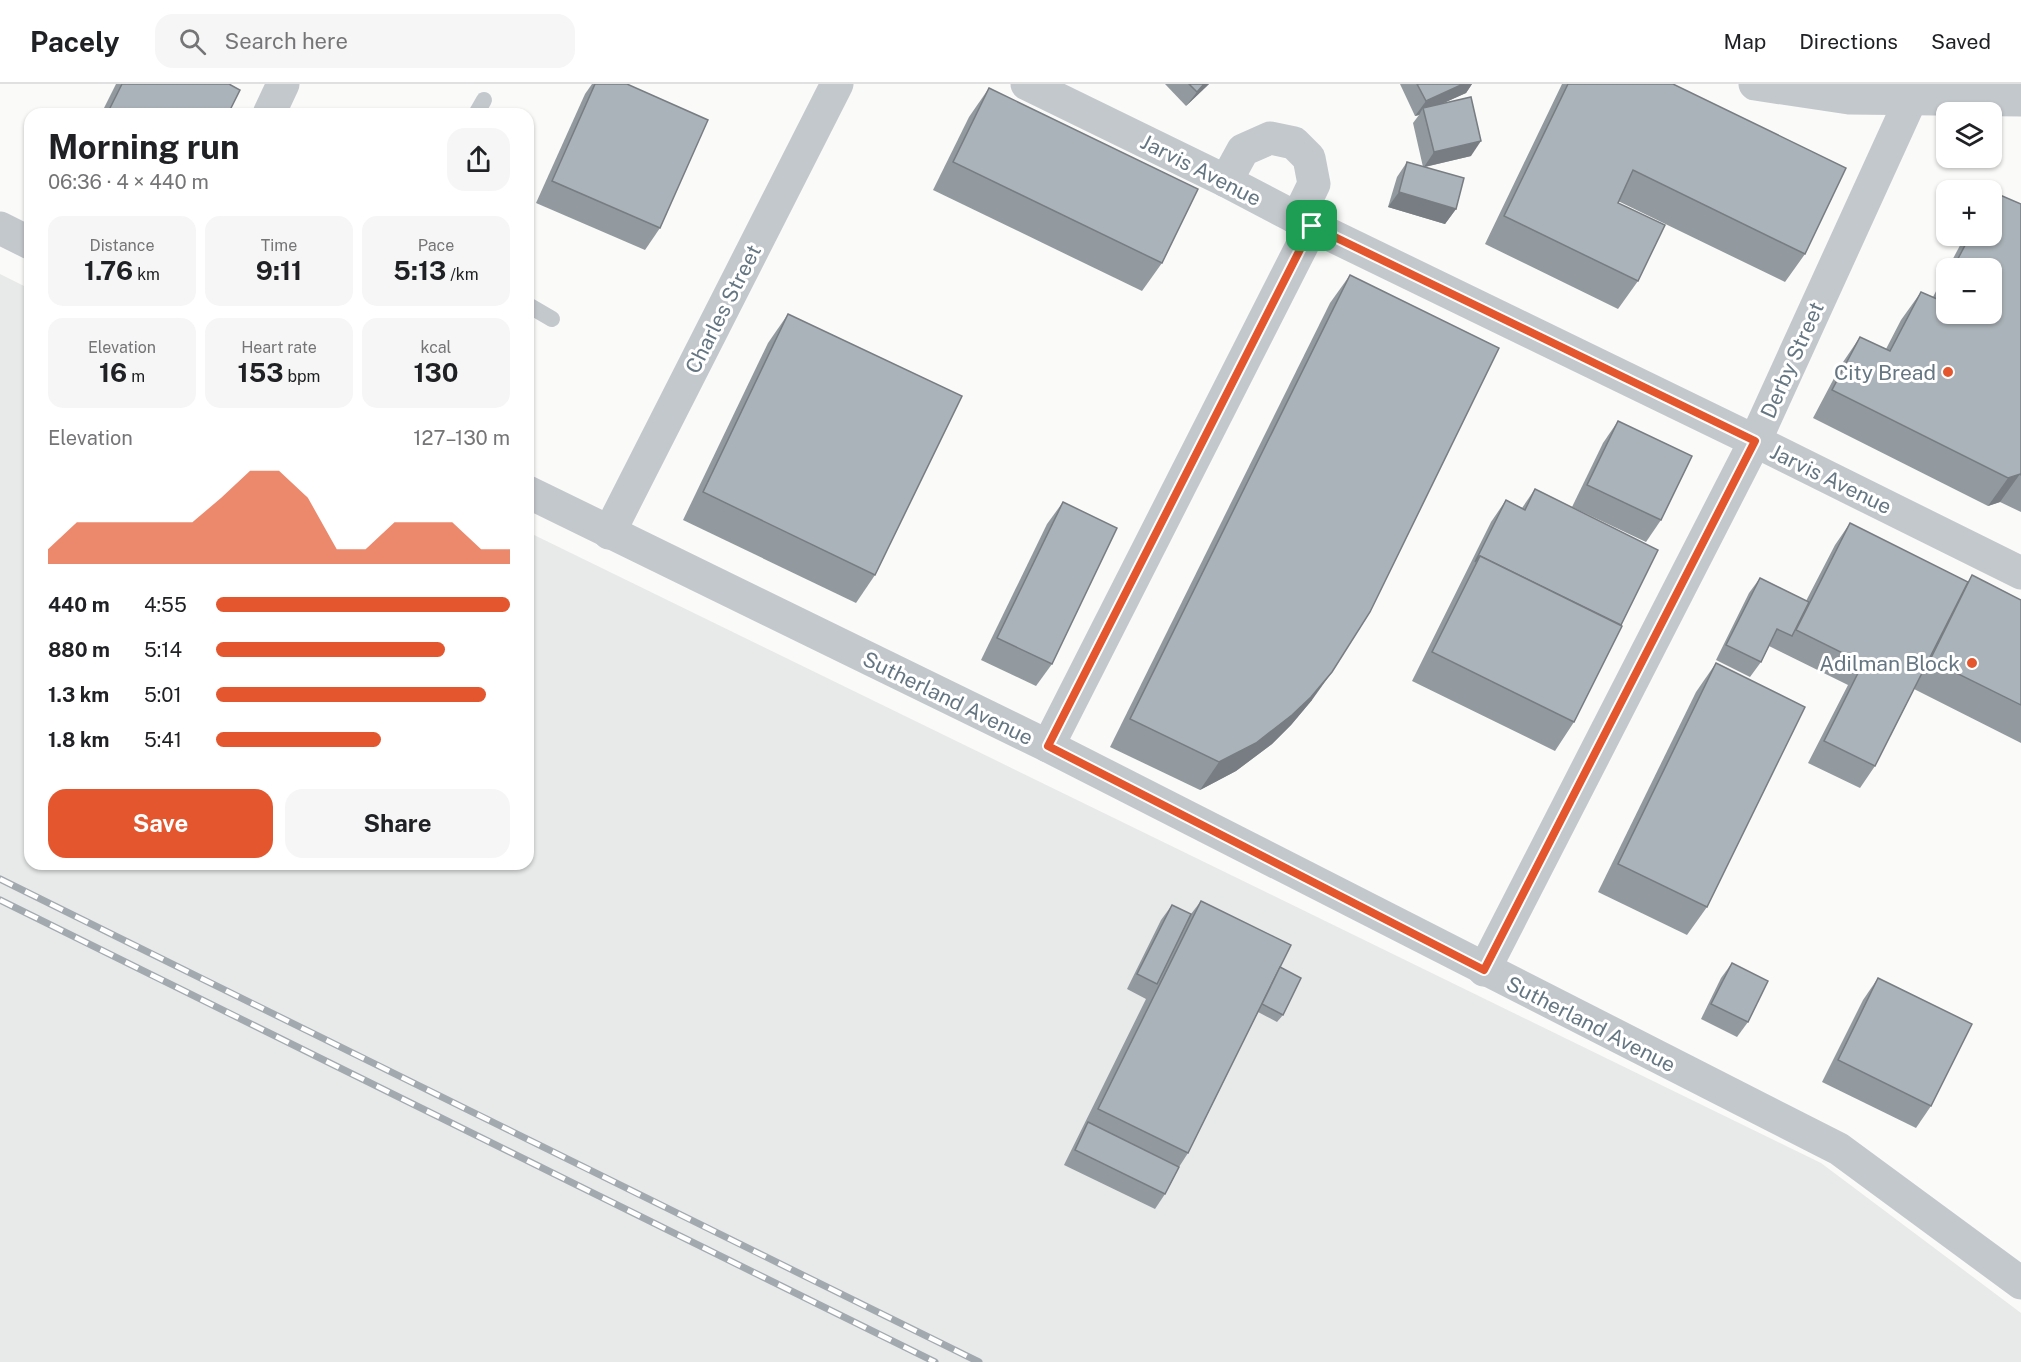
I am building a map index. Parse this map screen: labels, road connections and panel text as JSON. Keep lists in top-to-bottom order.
{
  "streets": {
    "street": [
      "Jarvis Avenue",
      "Charles Street",
      "Derby Street",
      "Sutherland Avenue"
    ]
  },
  "crossings": [
    ["Jarvis Avenue", "Derby Street"],
    ["Charles Street", "Sutherland Avenue"],
    ["Derby Street", "Sutherland Avenue"]
  ],
  "places": ["City Bread", "Adilman Block"],
  "page": {
    "header": "Pacely",
    "search": "Search here",
    "nav": ["Map", "Directions", "Saved"],
    "map_buttons": ["+", "−"],
    "heading": ["Morning run", "06:36 · 4 × 440 m"],
    "stats": [
      ["Distance", "1.76 km"],
      ["Time", "9:11"],
      ["Pace", "5:13 /km"],
      ["Elevation", "16 m"],
      ["Heart rate", "153 bpm"],
      ["kcal", "130"]
    ],
    "chart": ["Elevation", "127–130 m"],
    "list": [
      {
        "name": "440 m",
        "note": "4:55"
      },
      {
        "name": "880 m",
        "note": "5:14"
      },
      {
        "name": "1.3 km",
        "note": "5:01"
      },
      {
        "name": "1.8 km",
        "note": "5:41"
      }
    ],
    "buttons": ["Save", "Share"]
  }
}
